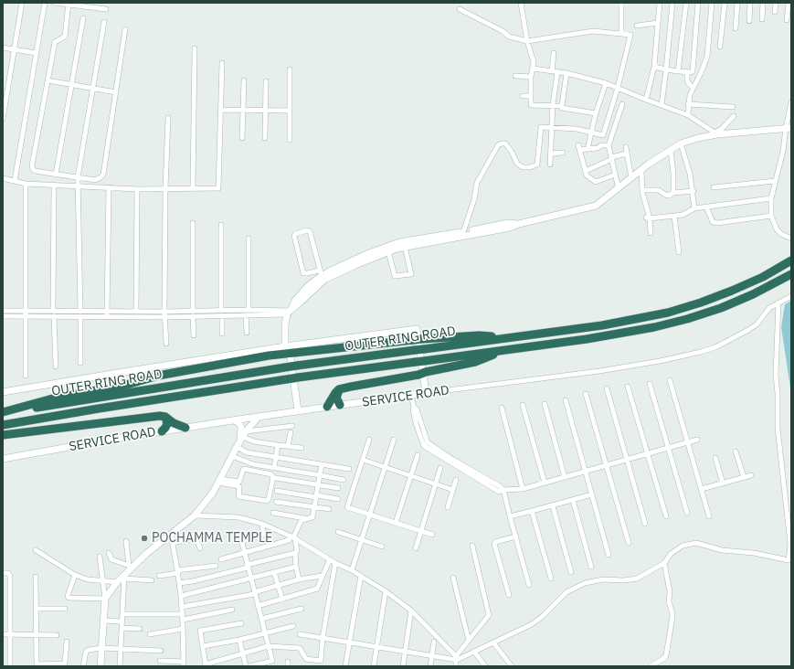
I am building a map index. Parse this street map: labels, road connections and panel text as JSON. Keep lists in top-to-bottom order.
{
  "streets": {
    "highway": ["OUTER RING ROAD"],
    "main road": ["SERVICE ROAD"]
  },
  "places": ["POCHAMMA TEMPLE"]
}
